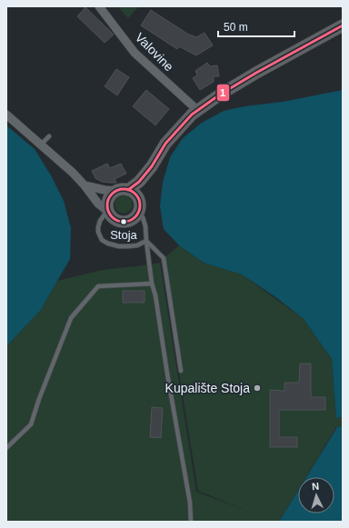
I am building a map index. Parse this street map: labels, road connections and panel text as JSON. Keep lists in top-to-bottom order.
{
  "streets": {
    "street": ["Valovine"]
  },
  "places": ["Stoja", "Kupalište Stoja"],
  "lines": ["transit line 1"],
  "scale_bar": "50 m",
  "north": "top"
}
